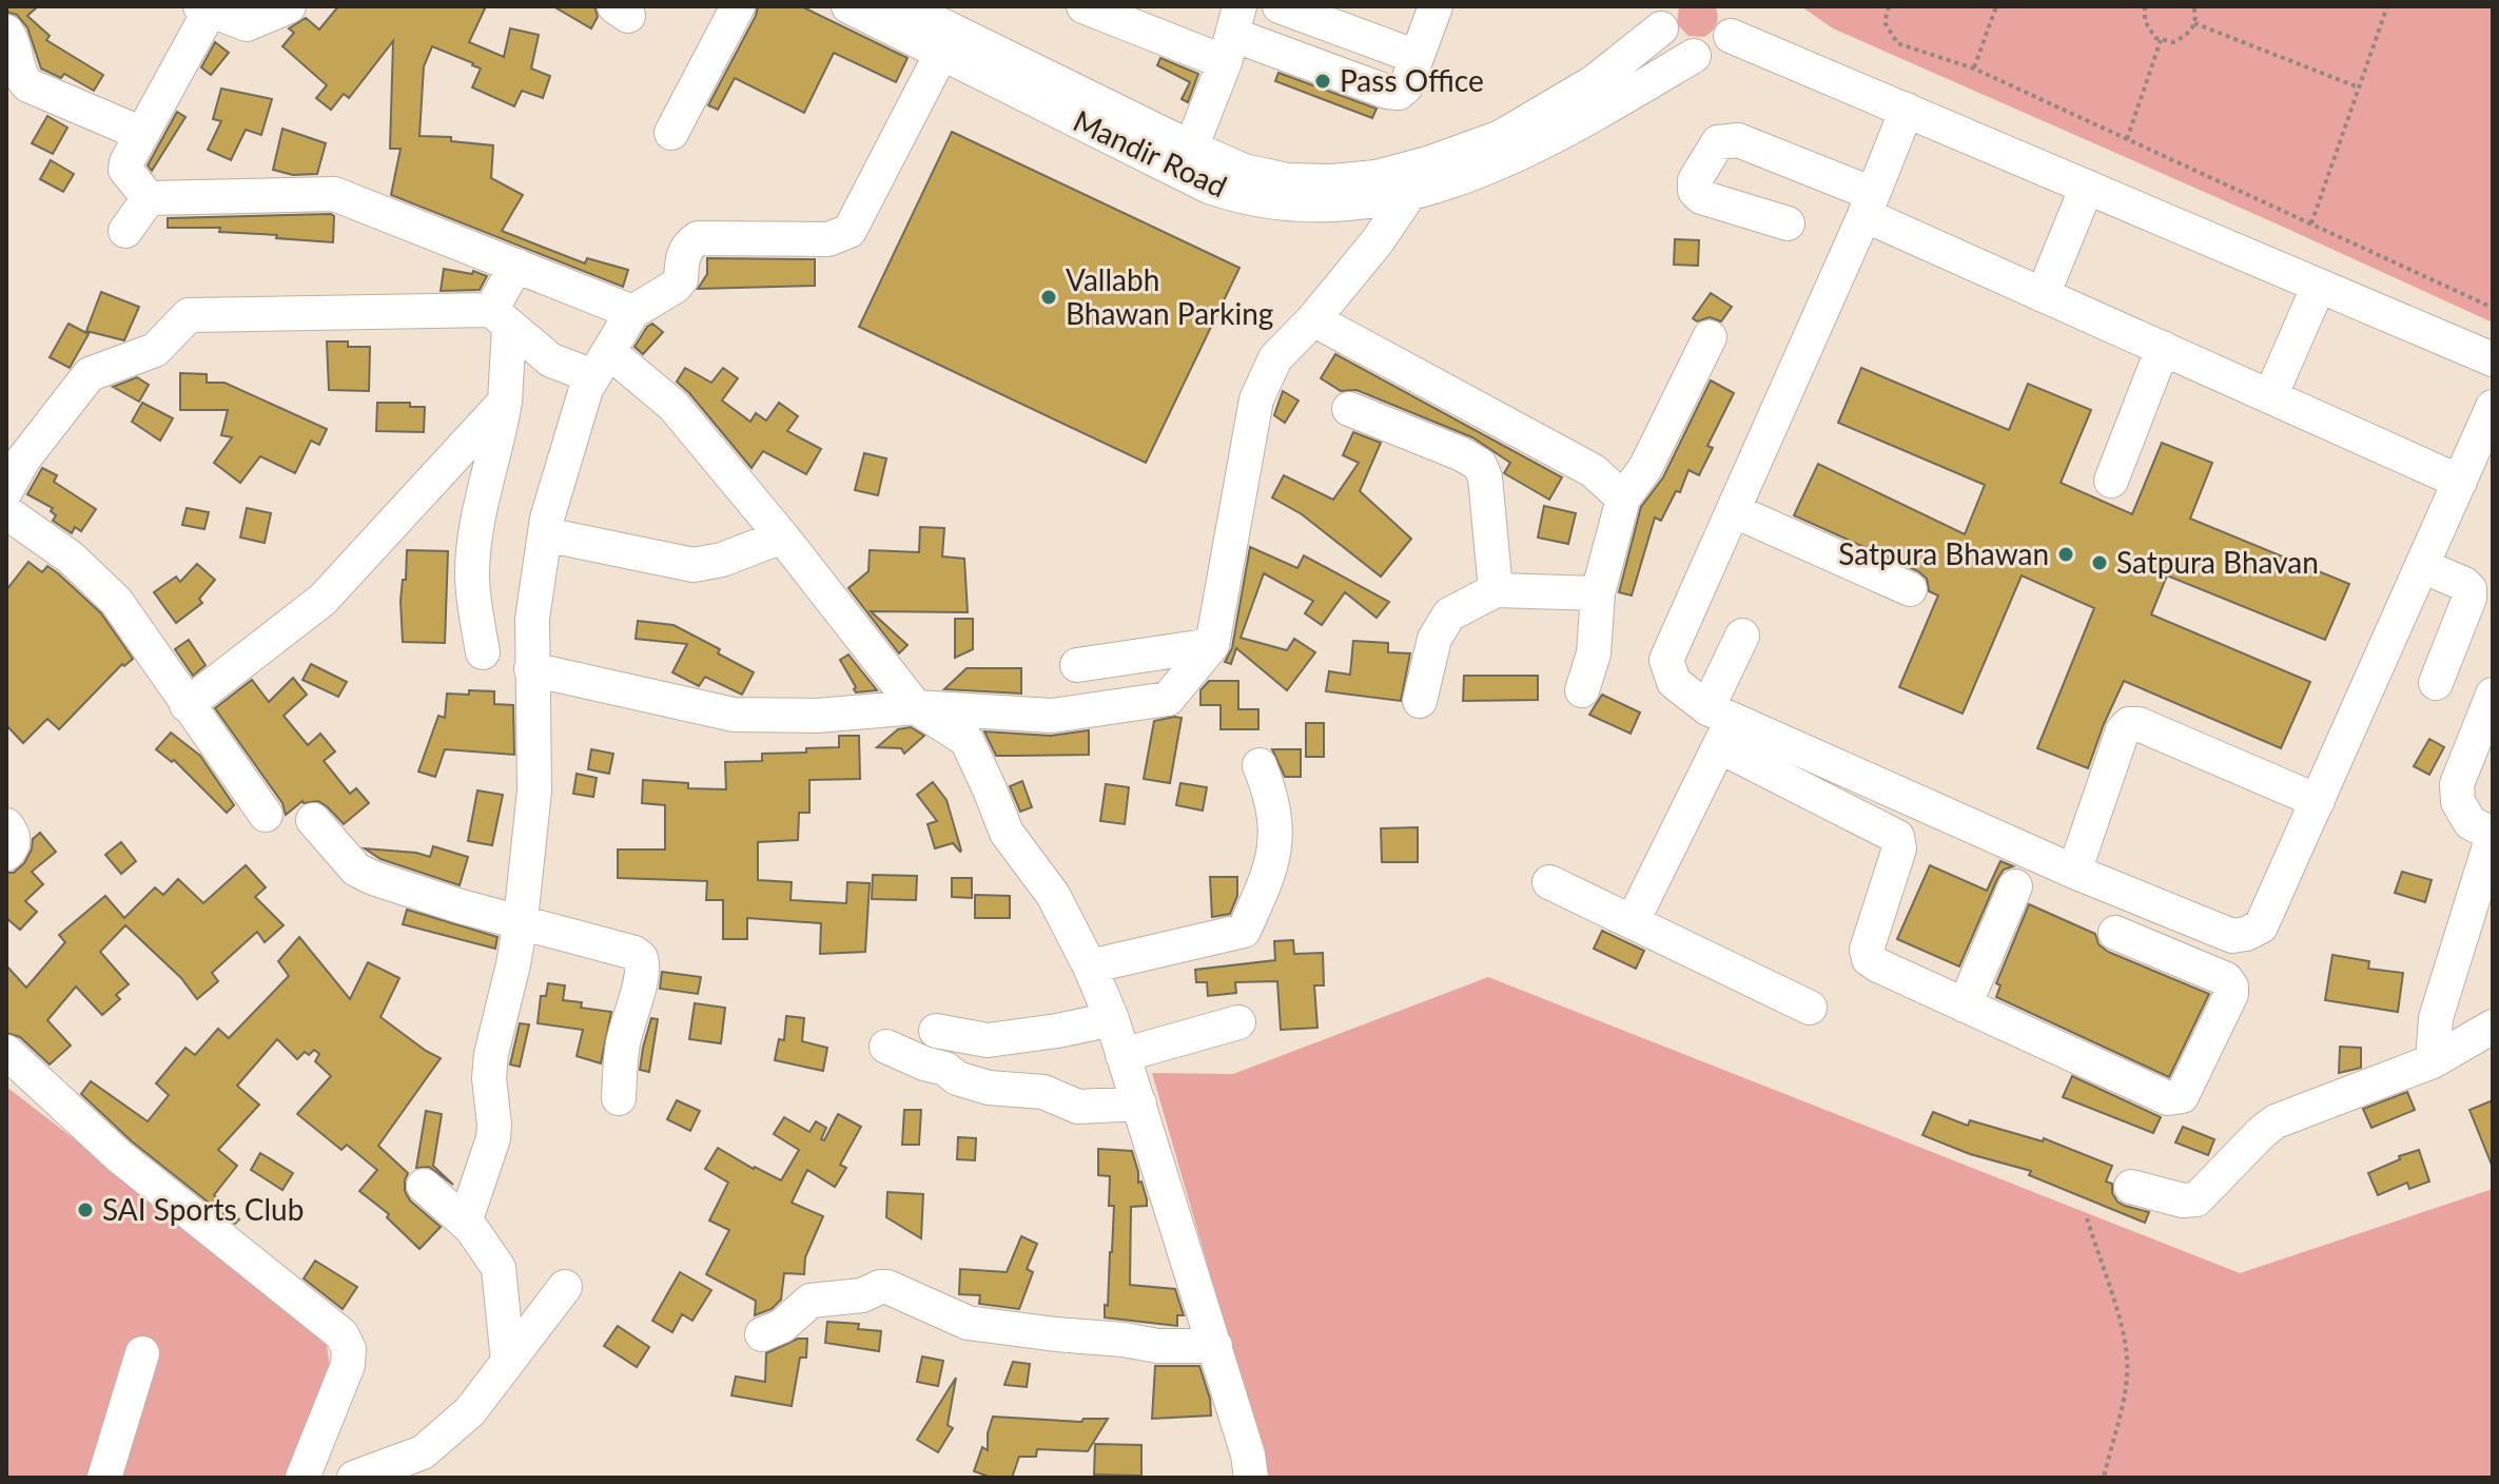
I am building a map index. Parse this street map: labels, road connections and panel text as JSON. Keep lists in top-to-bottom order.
{
  "streets": {
    "street": ["Mandir Road"]
  },
  "places": [
    "Pass Office",
    "Vallabh Bhawan Parking",
    "Satpura Bhawan",
    "Satpura Bhavan",
    "SAI Sports Club"
  ]
}
